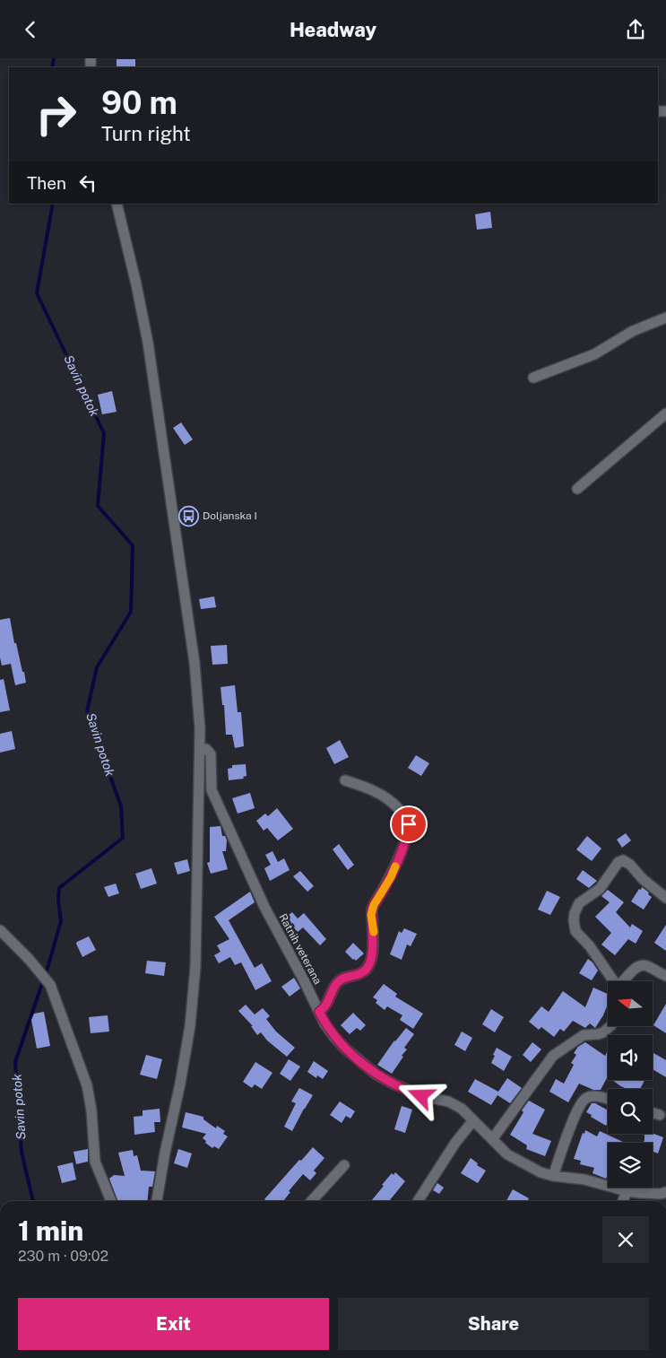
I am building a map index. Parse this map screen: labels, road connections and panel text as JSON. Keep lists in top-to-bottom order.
{
  "streets": {
    "street": ["Ratnih veterana"]
  },
  "water": ["Savin potok"],
  "places": {
    "bus stop": ["Doljanska I"]
  },
  "north": "left",
  "page": {
    "header": "Headway",
    "turn": ["90 m", "Turn right"],
    "then": "Then",
    "heading": ["1 min", "230 m · 09:02"],
    "buttons": ["Exit", "Share"]
  }
}
